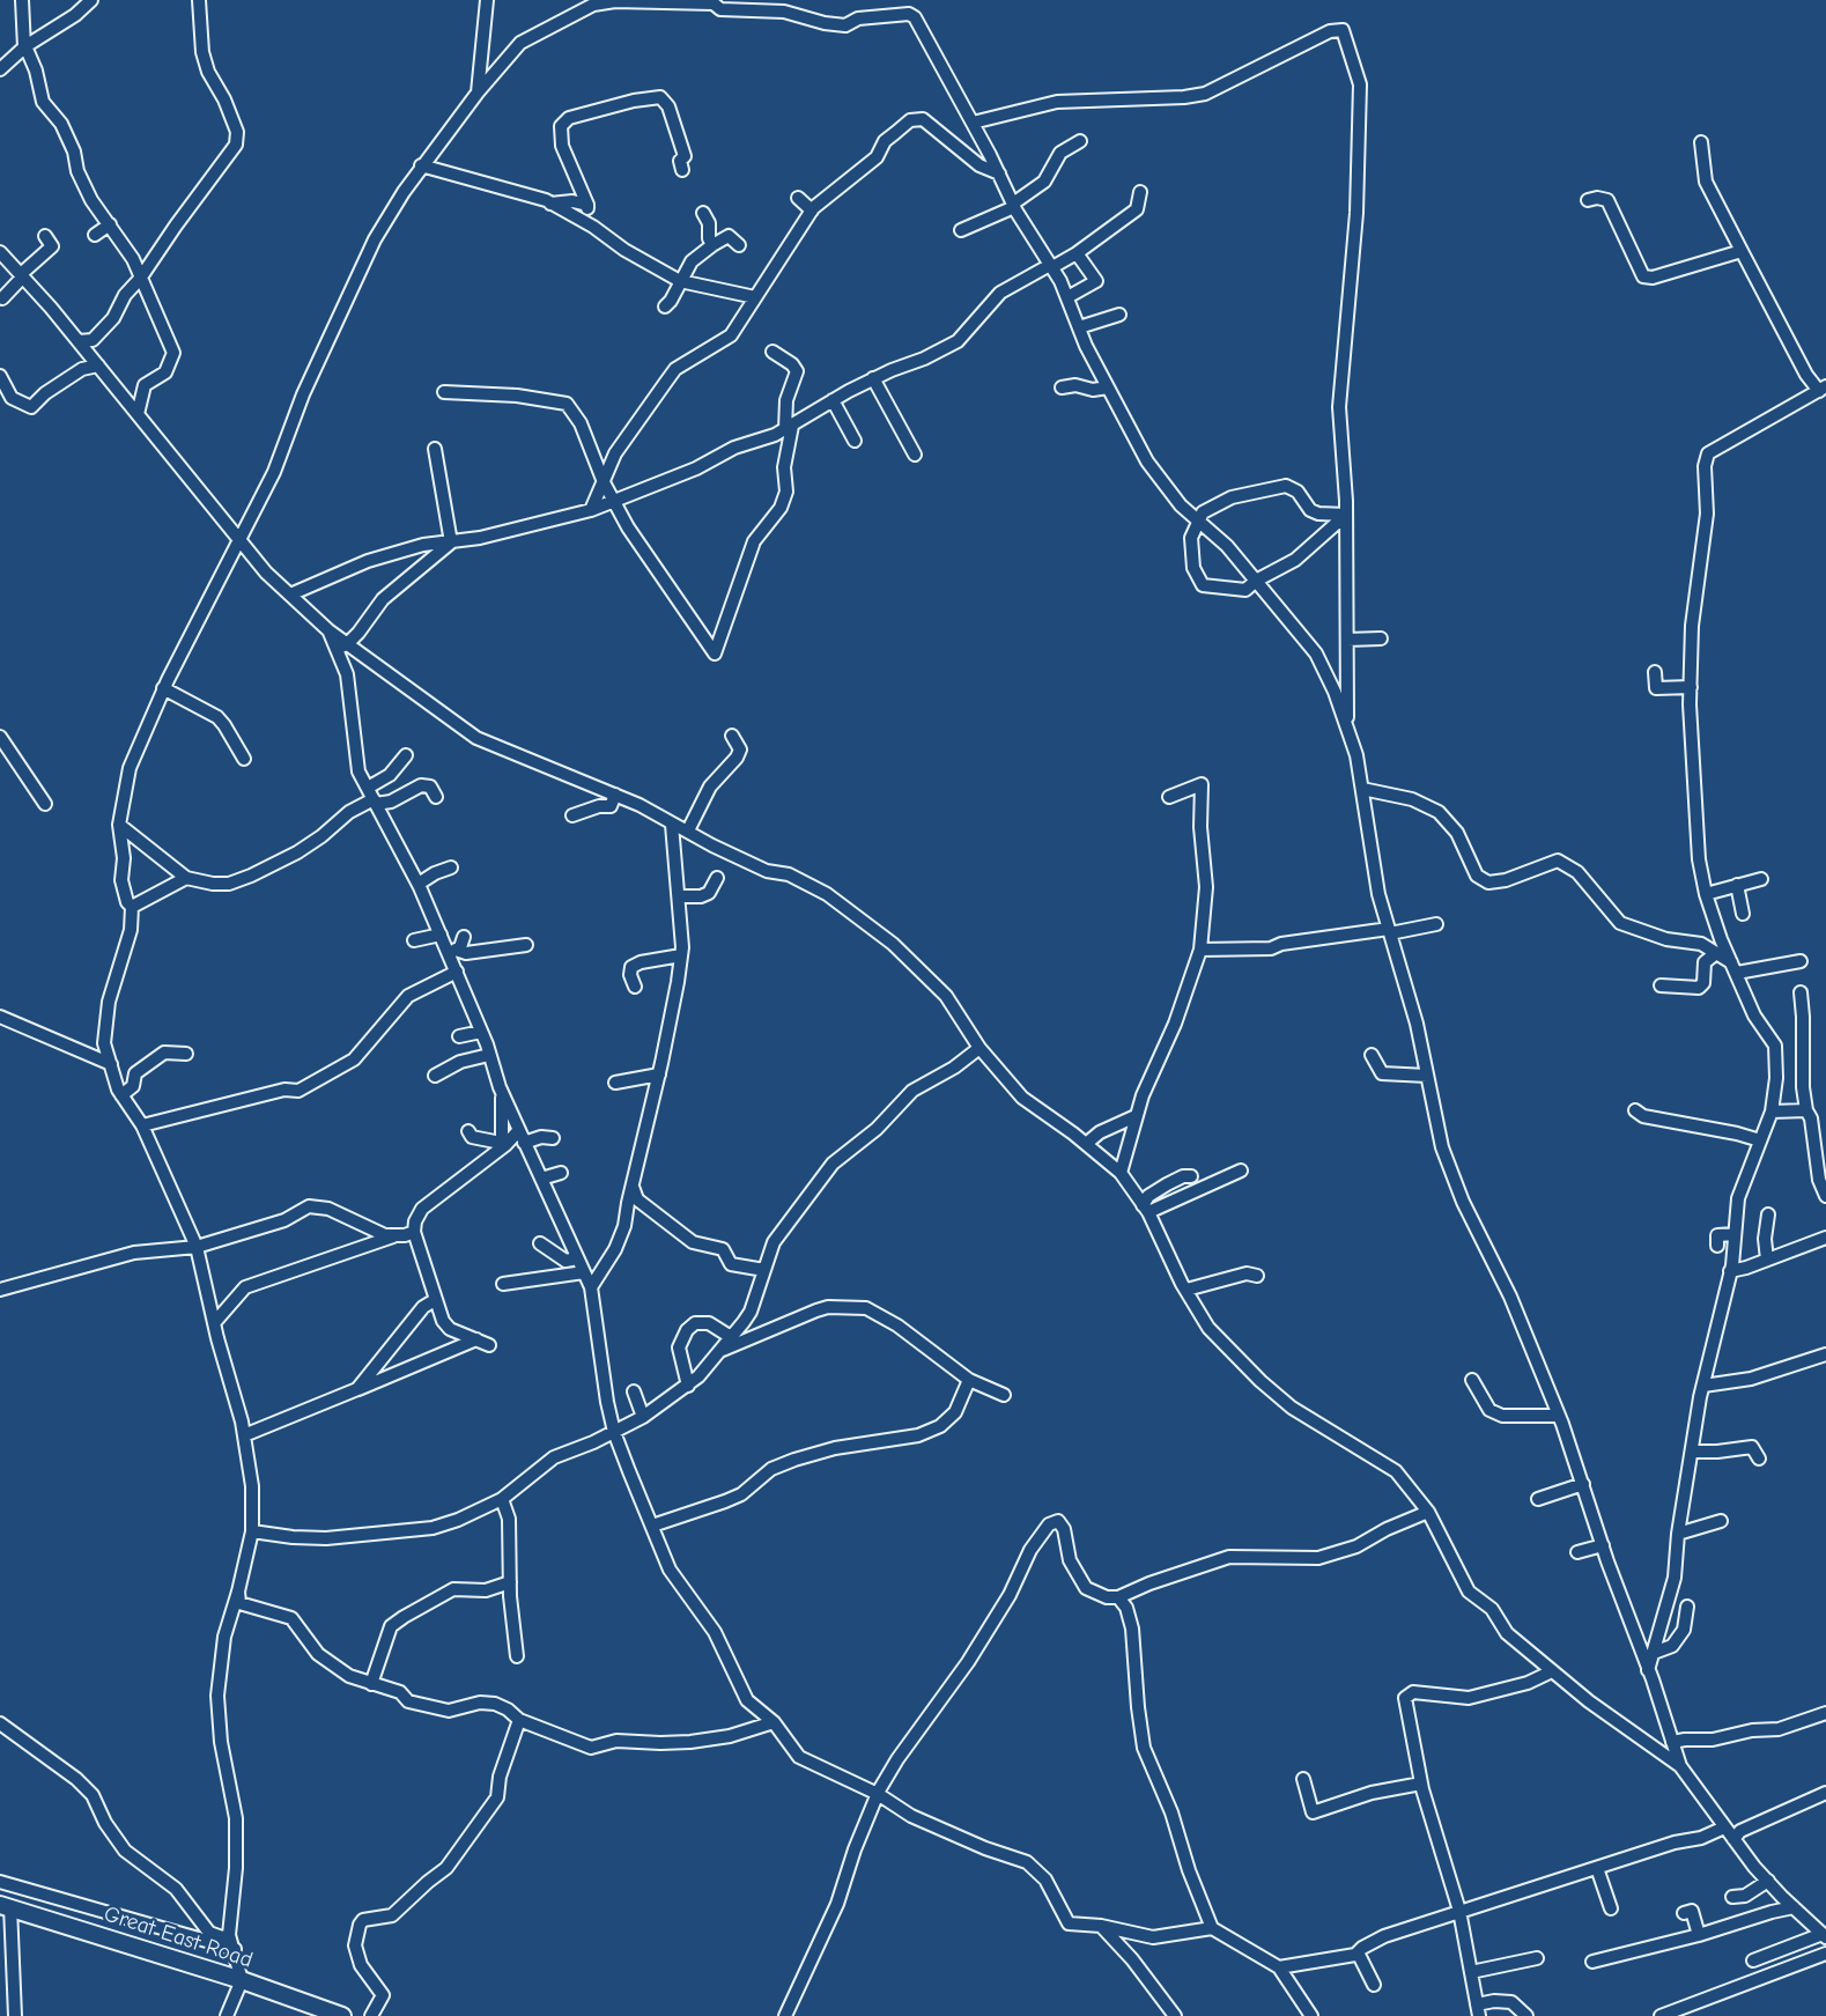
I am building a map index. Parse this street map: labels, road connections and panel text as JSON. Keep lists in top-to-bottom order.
{
  "streets": {
    "highway": ["Great East Road"]
  }
}
